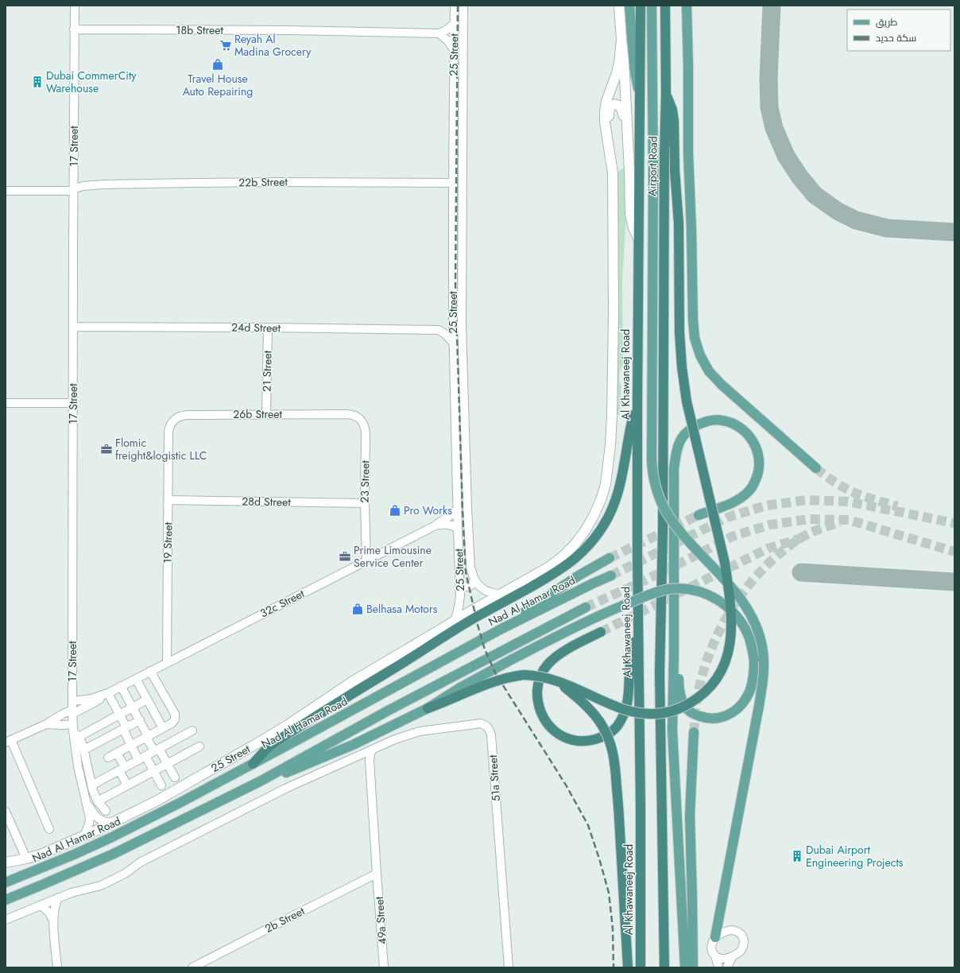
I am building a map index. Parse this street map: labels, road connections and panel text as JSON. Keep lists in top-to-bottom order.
{
  "streets": {
    "highway": ["Airport Road", "Al Khawaneej Road"],
    "main road": ["Nad Al Hamar Road"],
    "street": [
      "18b Street",
      "25 Street",
      "17 Street",
      "22b Street",
      "24d Street",
      "21 Street",
      "26b Street",
      "23 Street",
      "28d Street",
      "19 Street",
      "32c Street",
      "51a Street",
      "2b Street",
      "49a Street"
    ]
  },
  "crossings": [
    ["18b Street", "17 Street"],
    ["25 Street", "17 Street"],
    ["25 Street", "22b Street"],
    ["25 Street", "32c Street"],
    ["17 Street", "22b Street"],
    ["17 Street", "24d Street"],
    ["17 Street", "32c Street"],
    ["Airport Road", "Al Khawaneej Road"],
    ["24d Street", "21 Street"],
    ["21 Street", "26b Street"],
    ["26b Street", "23 Street"],
    ["26b Street", "19 Street"],
    ["23 Street", "28d Street"],
    ["23 Street", "32c Street"],
    ["28d Street", "19 Street"],
    ["19 Street", "32c Street"],
    ["51a Street", "49a Street"],
    ["2b Street", "49a Street"]
  ],
  "places": {
    "supermarket": ["Reyah Al Madina Grocery"],
    "shop": ["Travel House Auto Repairing", "Pro Works", "Belhasa Motors"],
    "building": ["Dubai CommerCity Warehouse", "Dubai Airport Engineering Projects"],
    "office": ["Flomic freight&logistic LLC", "Prime Limousine Service Center"]
  },
  "legend": ["طريق", "سكة حديد"]
}
